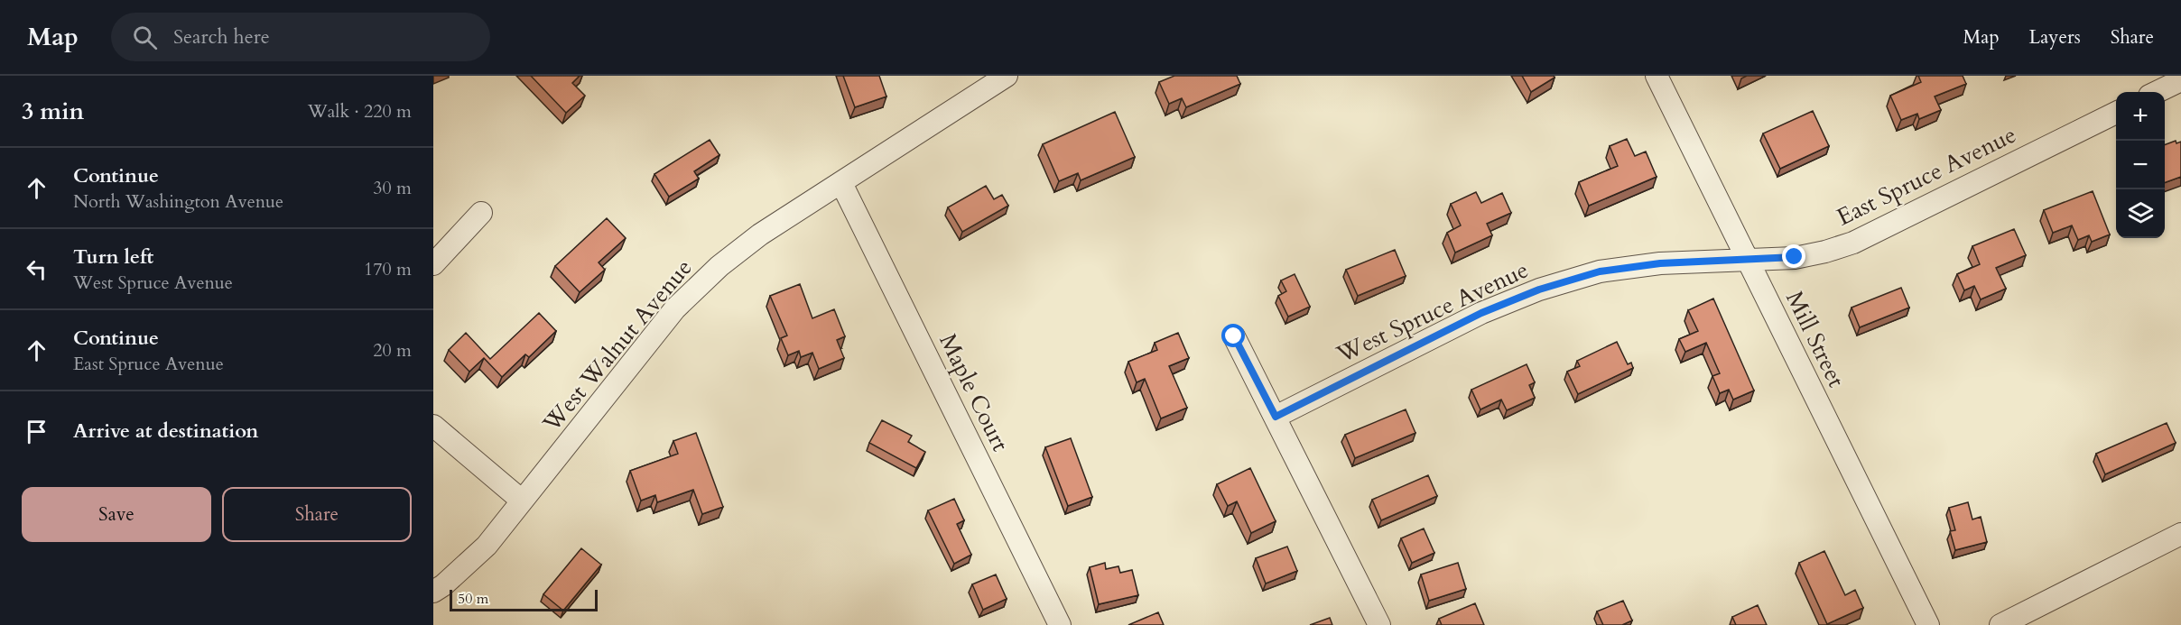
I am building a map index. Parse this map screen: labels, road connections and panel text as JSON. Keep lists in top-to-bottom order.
{
  "streets": {
    "street": [
      "East Spruce Avenue",
      "West Spruce Avenue",
      "Mill Street",
      "West Walnut Avenue",
      "Maple Court"
    ]
  },
  "crossings": [
    ["East Spruce Avenue", "West Spruce Avenue"],
    ["East Spruce Avenue", "Mill Street"],
    ["West Spruce Avenue", "Mill Street"],
    ["West Walnut Avenue", "Maple Court"]
  ],
  "scale_bar": "50 m",
  "page": {
    "header": "Map",
    "search": "Search here",
    "nav": ["Map", "Layers", "Share"],
    "heading": ["3 min", "Walk · 220 m"],
    "map_buttons": ["+", "−"],
    "list": [
      ["Continue", "North Washington Avenue", "30 m"],
      ["Turn left", "West Spruce Avenue", "170 m"],
      ["Continue", "East Spruce Avenue", "20 m"],
      "Arrive at destination"
    ],
    "buttons": ["Save", "Share"],
    "scale": "50 m"
  }
}
